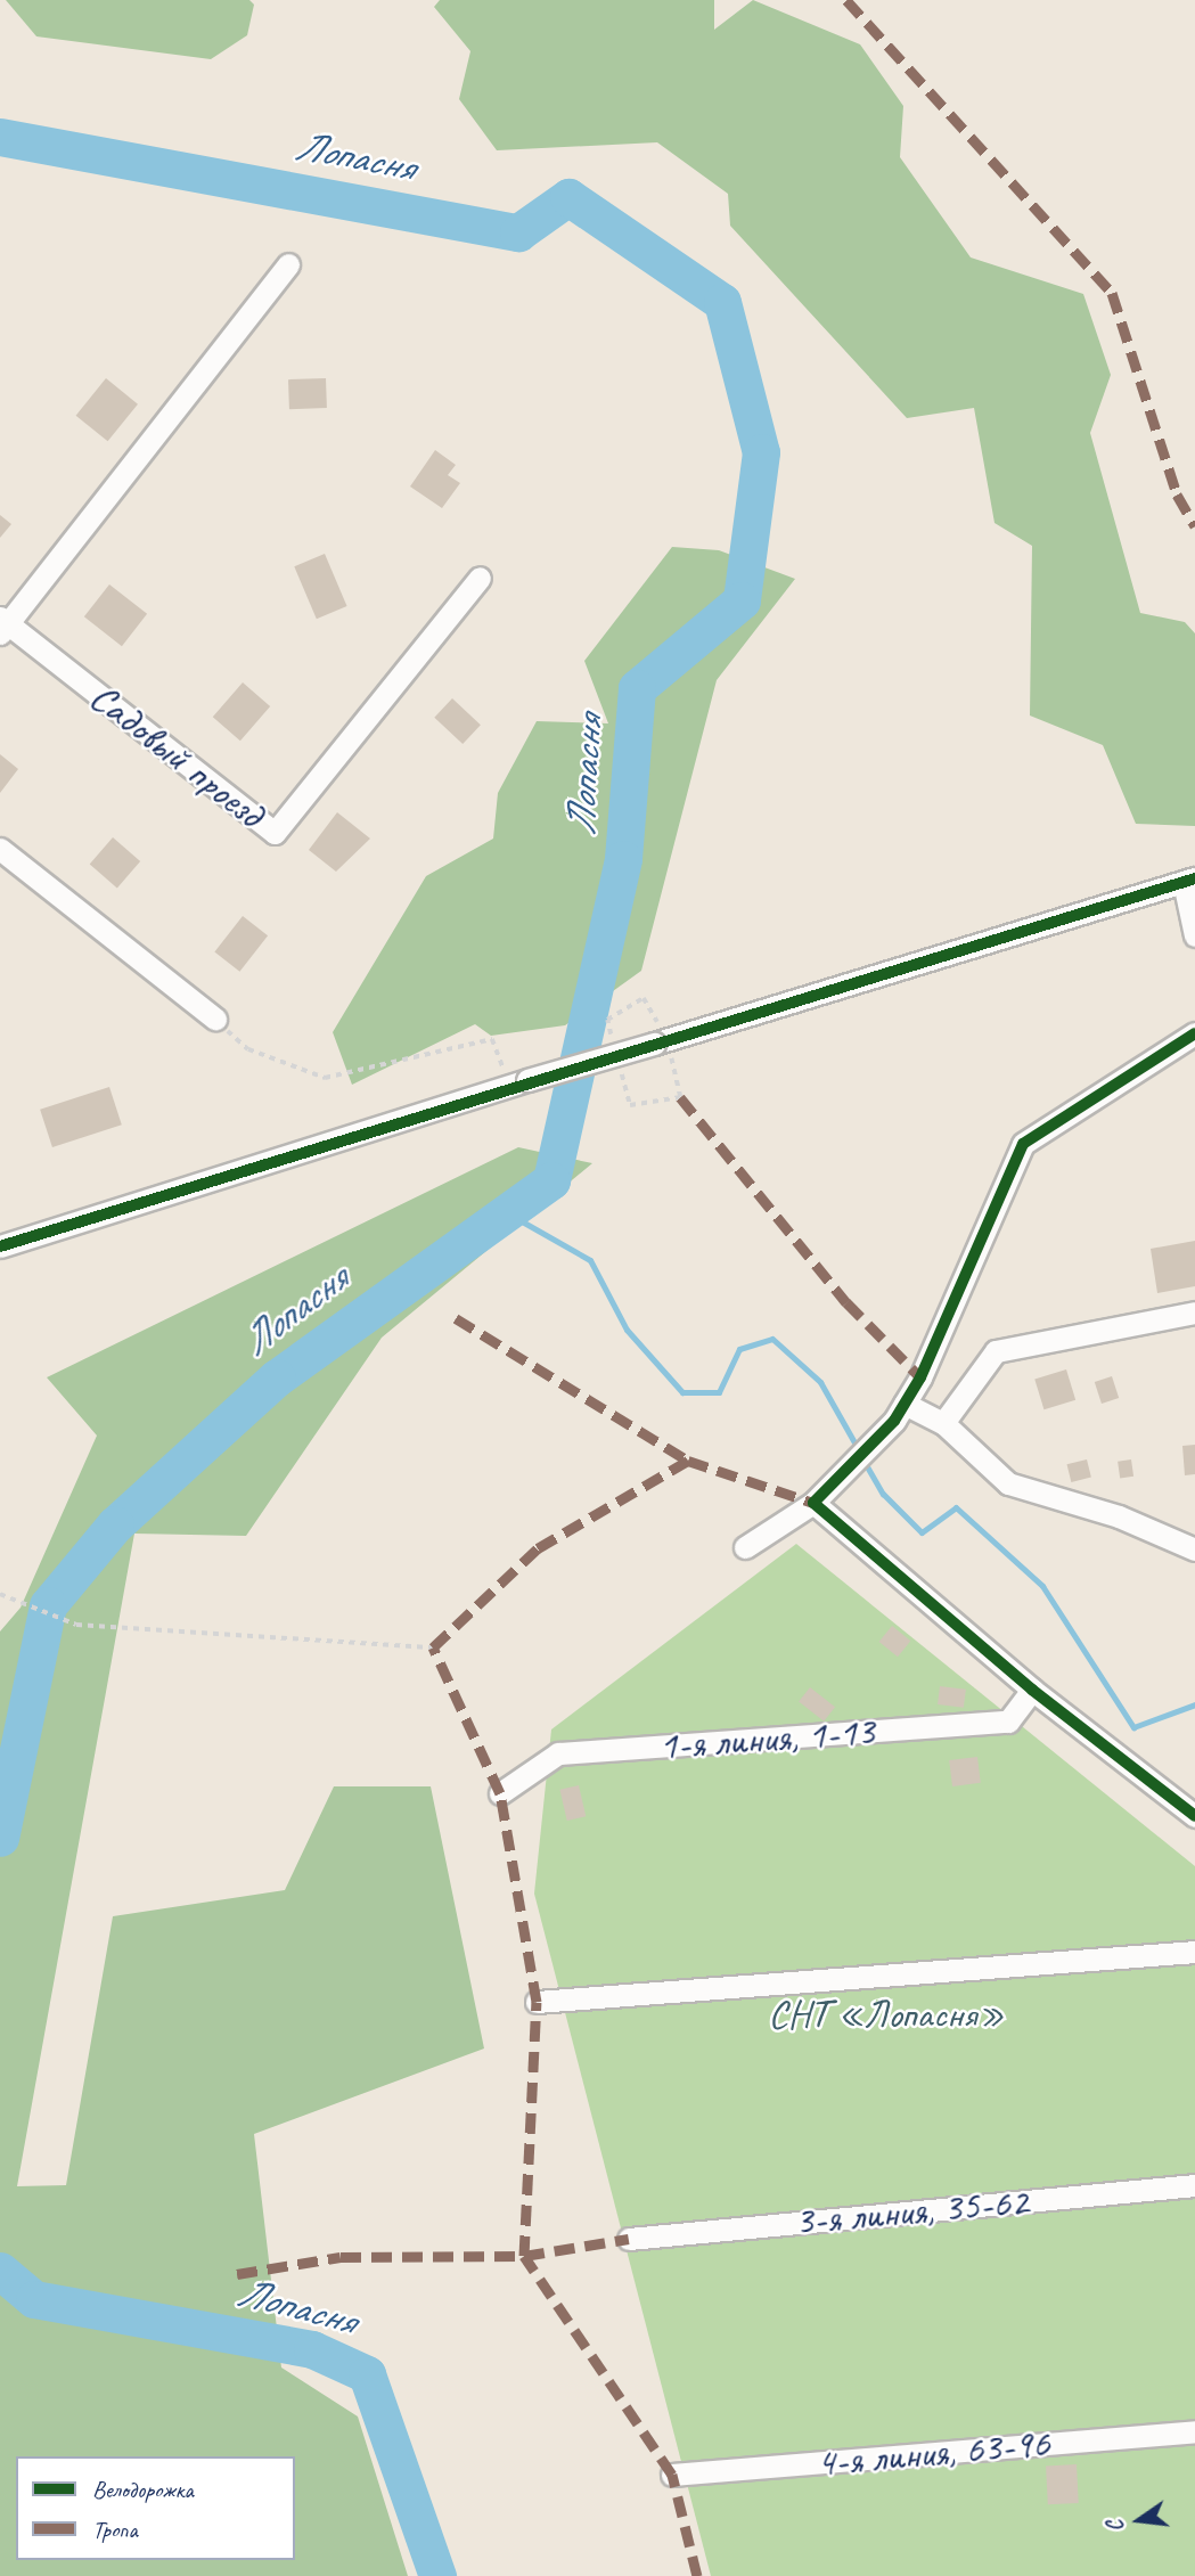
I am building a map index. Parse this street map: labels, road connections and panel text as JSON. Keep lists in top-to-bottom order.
{
  "streets": {
    "street": [
      "Садовый проезд",
      "1-я линия, 1-13",
      "3-я линия, 35-62",
      "4-я линия, 63-96"
    ]
  },
  "water": ["Лопасня"],
  "parks": ["СНТ «Лопасня»"],
  "legend": ["Велодорожка", "Тропа"],
  "north": "left"
}
